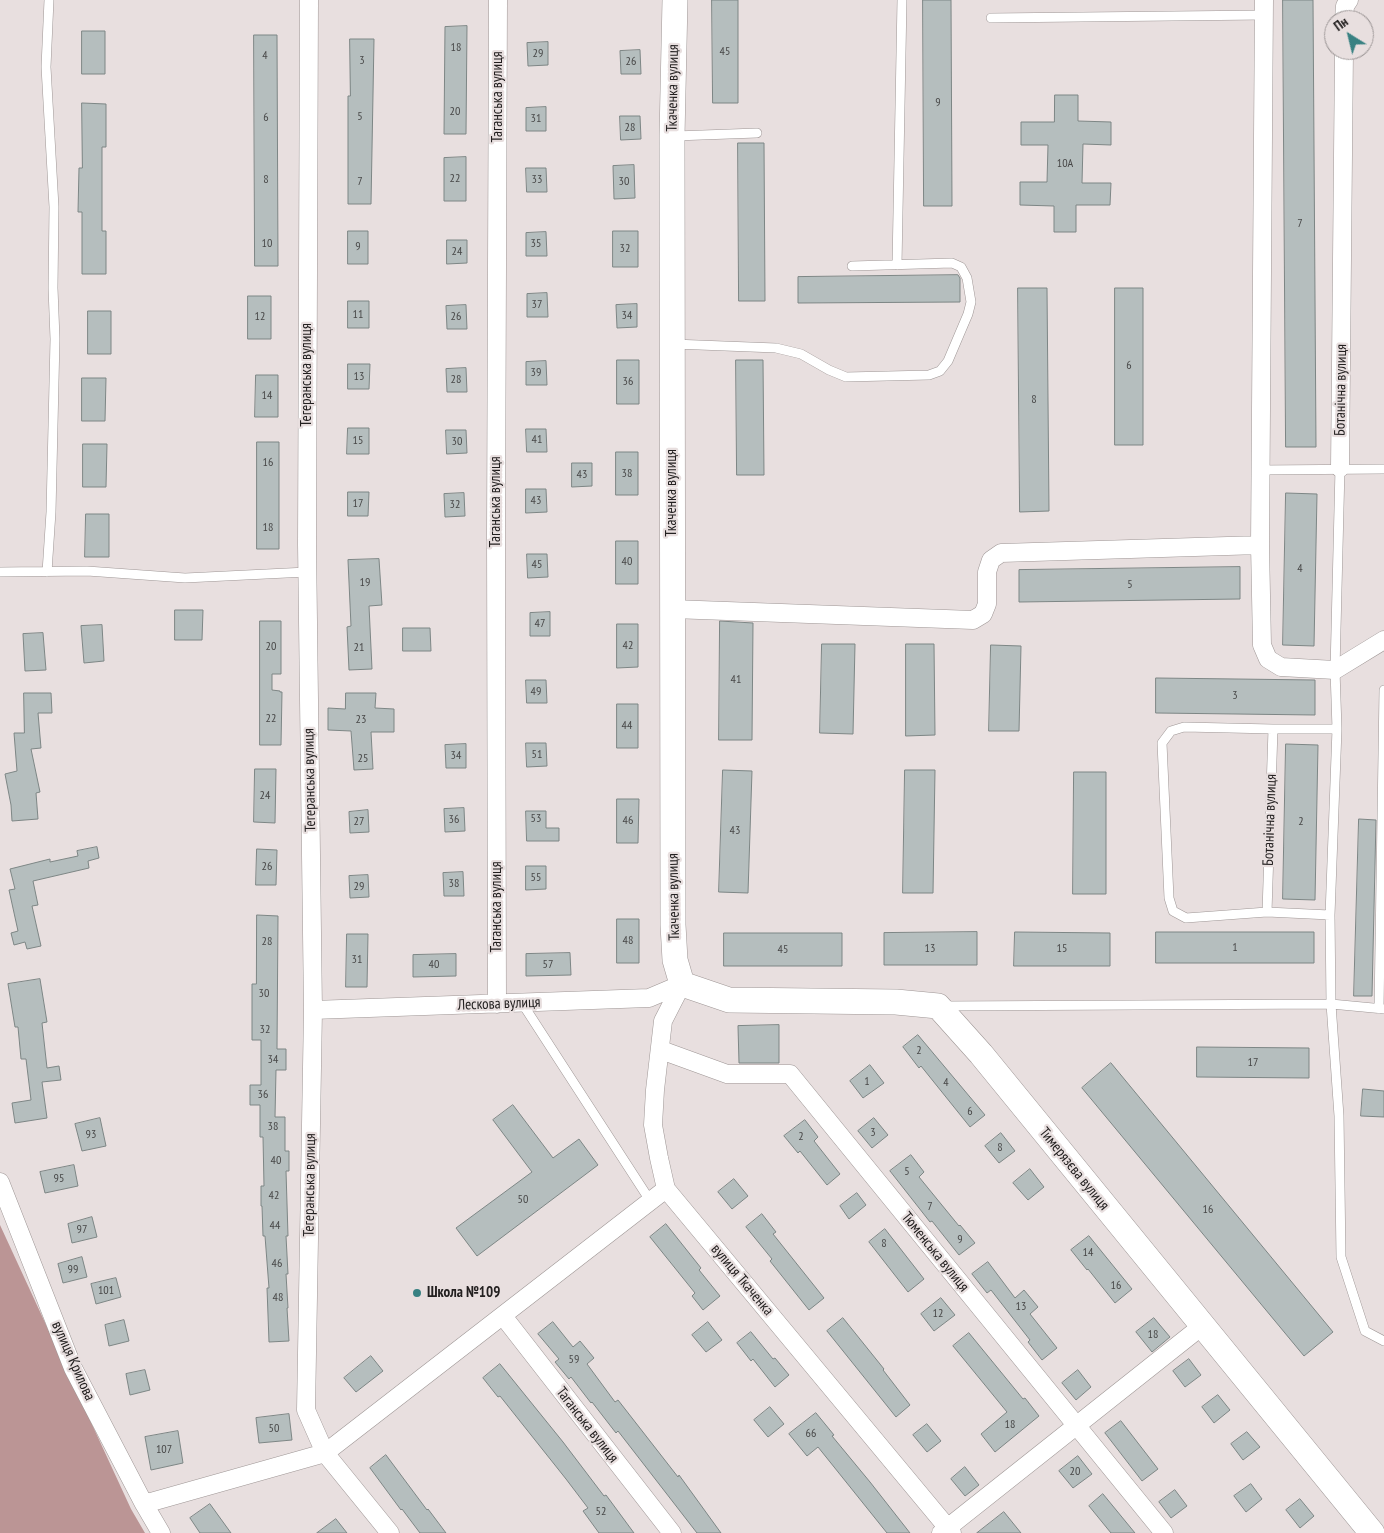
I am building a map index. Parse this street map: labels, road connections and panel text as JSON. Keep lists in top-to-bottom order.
{
  "streets": {
    "street": [
      "Ткаченка вулиця",
      "Таганська вулиця",
      "Тегеранська вулиця",
      "Ботанічна вулиця",
      "Лескова вулиця",
      "Тимерязєва вулиця",
      "Тюменська вулиця",
      "вулиця Ткаченка",
      "вулиця Крилова"
    ]
  },
  "crossings": [
    ["Ткаченка вулиця", "Лескова вулиця"],
    ["Ткаченка вулиця", "вулиця Ткаченка"],
    ["Таганська вулиця", "Лескова вулиця"],
    ["Тегеранська вулиця", "Лескова вулиця"],
    ["Лескова вулиця", "вулиця Ткаченка"],
    ["Тюменська вулиця", "вулиця Ткаченка"]
  ],
  "places": ["Школа №109"],
  "house_numbers": [
    "18",
    "45",
    "29",
    "4",
    "3",
    "26",
    "9",
    "20",
    "5",
    "6",
    "31",
    "28",
    "10А",
    "22",
    "8",
    "33",
    "7",
    "30",
    "7",
    "10",
    "35",
    "9",
    "32",
    "24",
    "37",
    "11",
    "34",
    "12",
    "26",
    "6",
    "39",
    "13",
    "28",
    "36",
    "14",
    "8",
    "41",
    "15",
    "30",
    "16",
    "38",
    "43",
    "43",
    "17",
    "32",
    "18",
    "40",
    "45",
    "4",
    "19",
    "5",
    "47",
    "42",
    "20",
    "21",
    "41",
    "49",
    "3",
    "22",
    "23",
    "44",
    "51",
    "34",
    "25",
    "24",
    "53",
    "36",
    "46",
    "27",
    "2",
    "43",
    "26",
    "55",
    "38",
    "29",
    "48",
    "28",
    "1",
    "13",
    "15",
    "45",
    "31",
    "40",
    "57",
    "30",
    "32",
    "2",
    "34",
    "17",
    "1",
    "4",
    "36",
    "6",
    "38",
    "3",
    "93",
    "2",
    "8",
    "40",
    "5",
    "95",
    "42",
    "50",
    "7",
    "16",
    "44",
    "97",
    "9",
    "8",
    "14",
    "46",
    "99",
    "16",
    "101",
    "48",
    "13",
    "12",
    "18",
    "59",
    "18",
    "50",
    "66",
    "107",
    "20",
    "52"
  ],
  "north": "top left"
}
